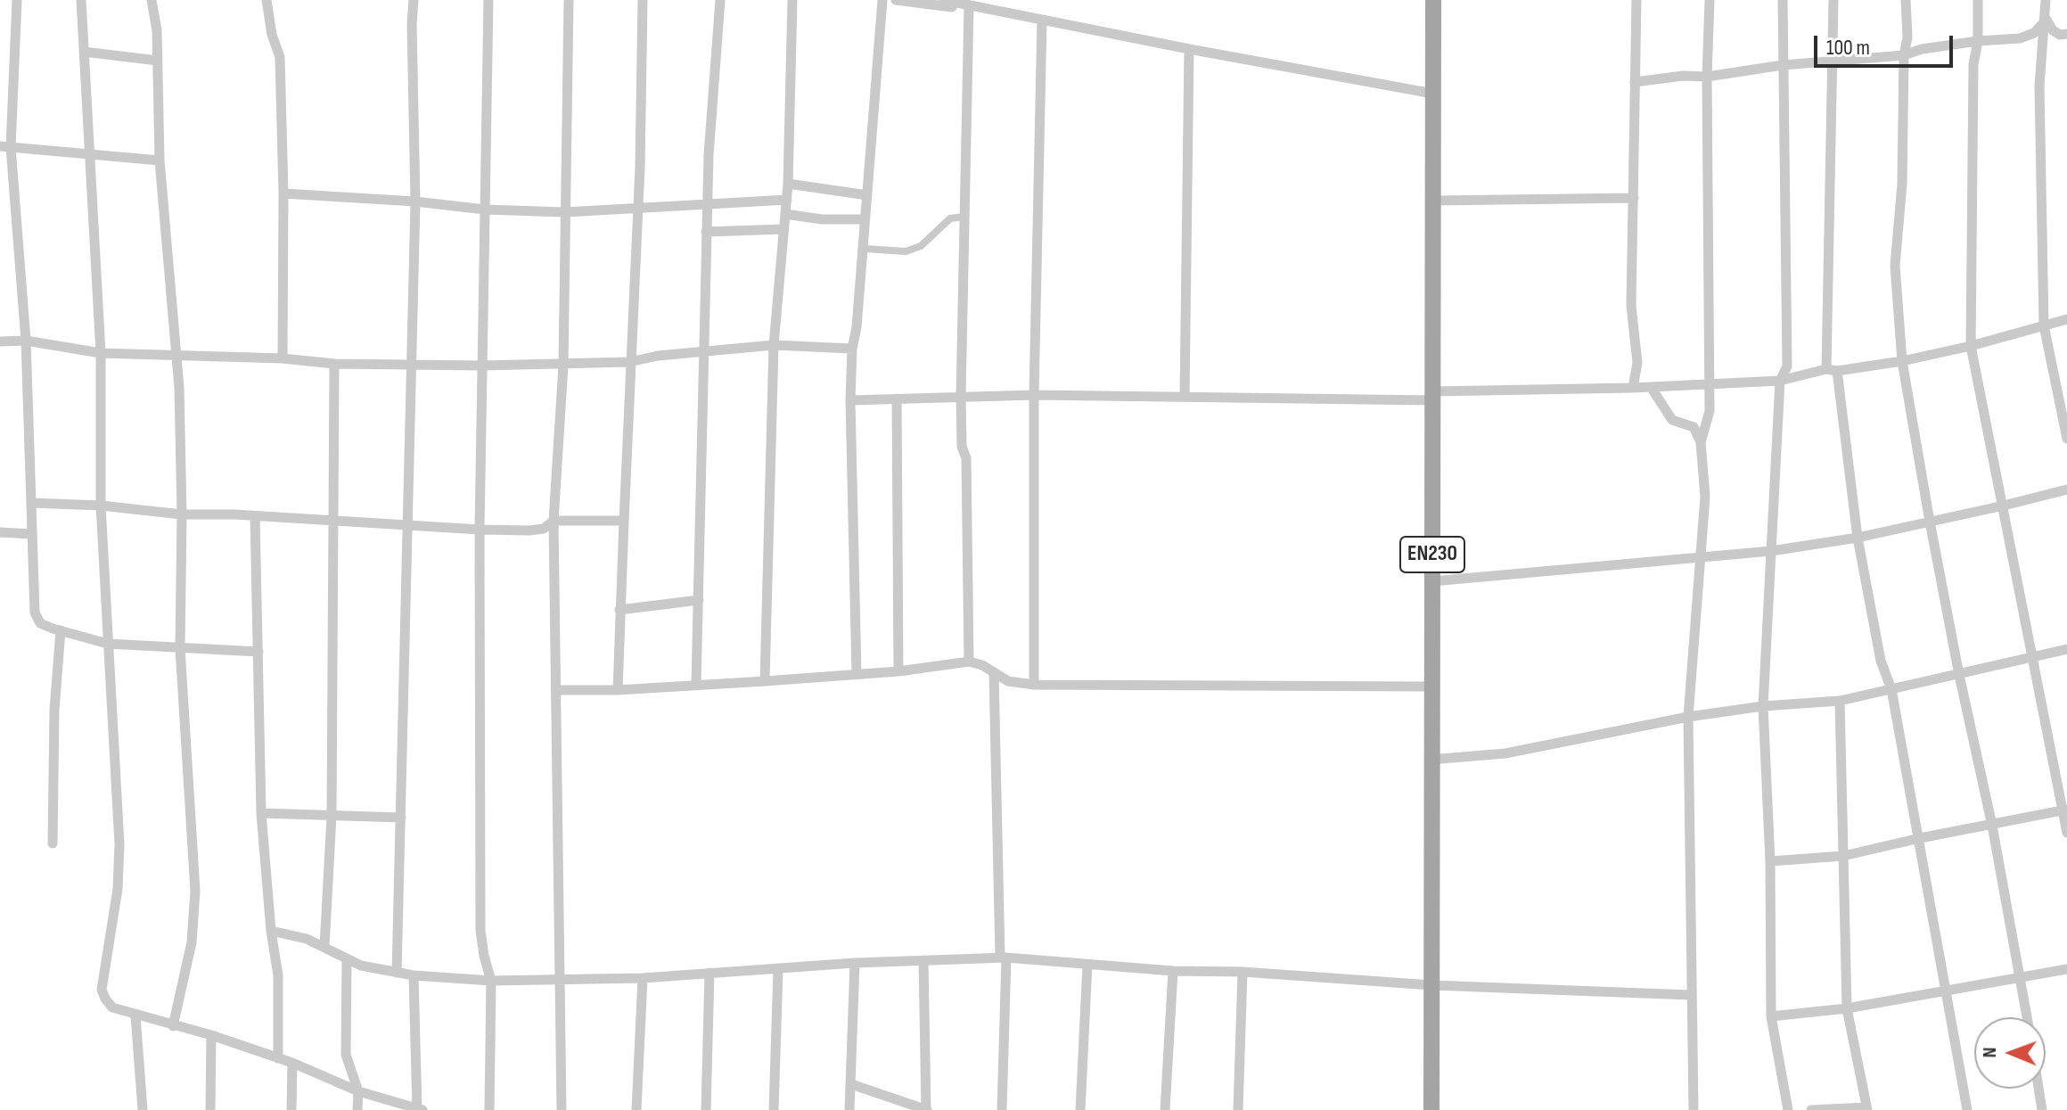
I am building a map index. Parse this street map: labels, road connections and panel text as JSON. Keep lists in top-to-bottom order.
{
  "streets": {
    "main road": ["EN230"]
  },
  "scale_bar": "100 m",
  "north": "left"
}
